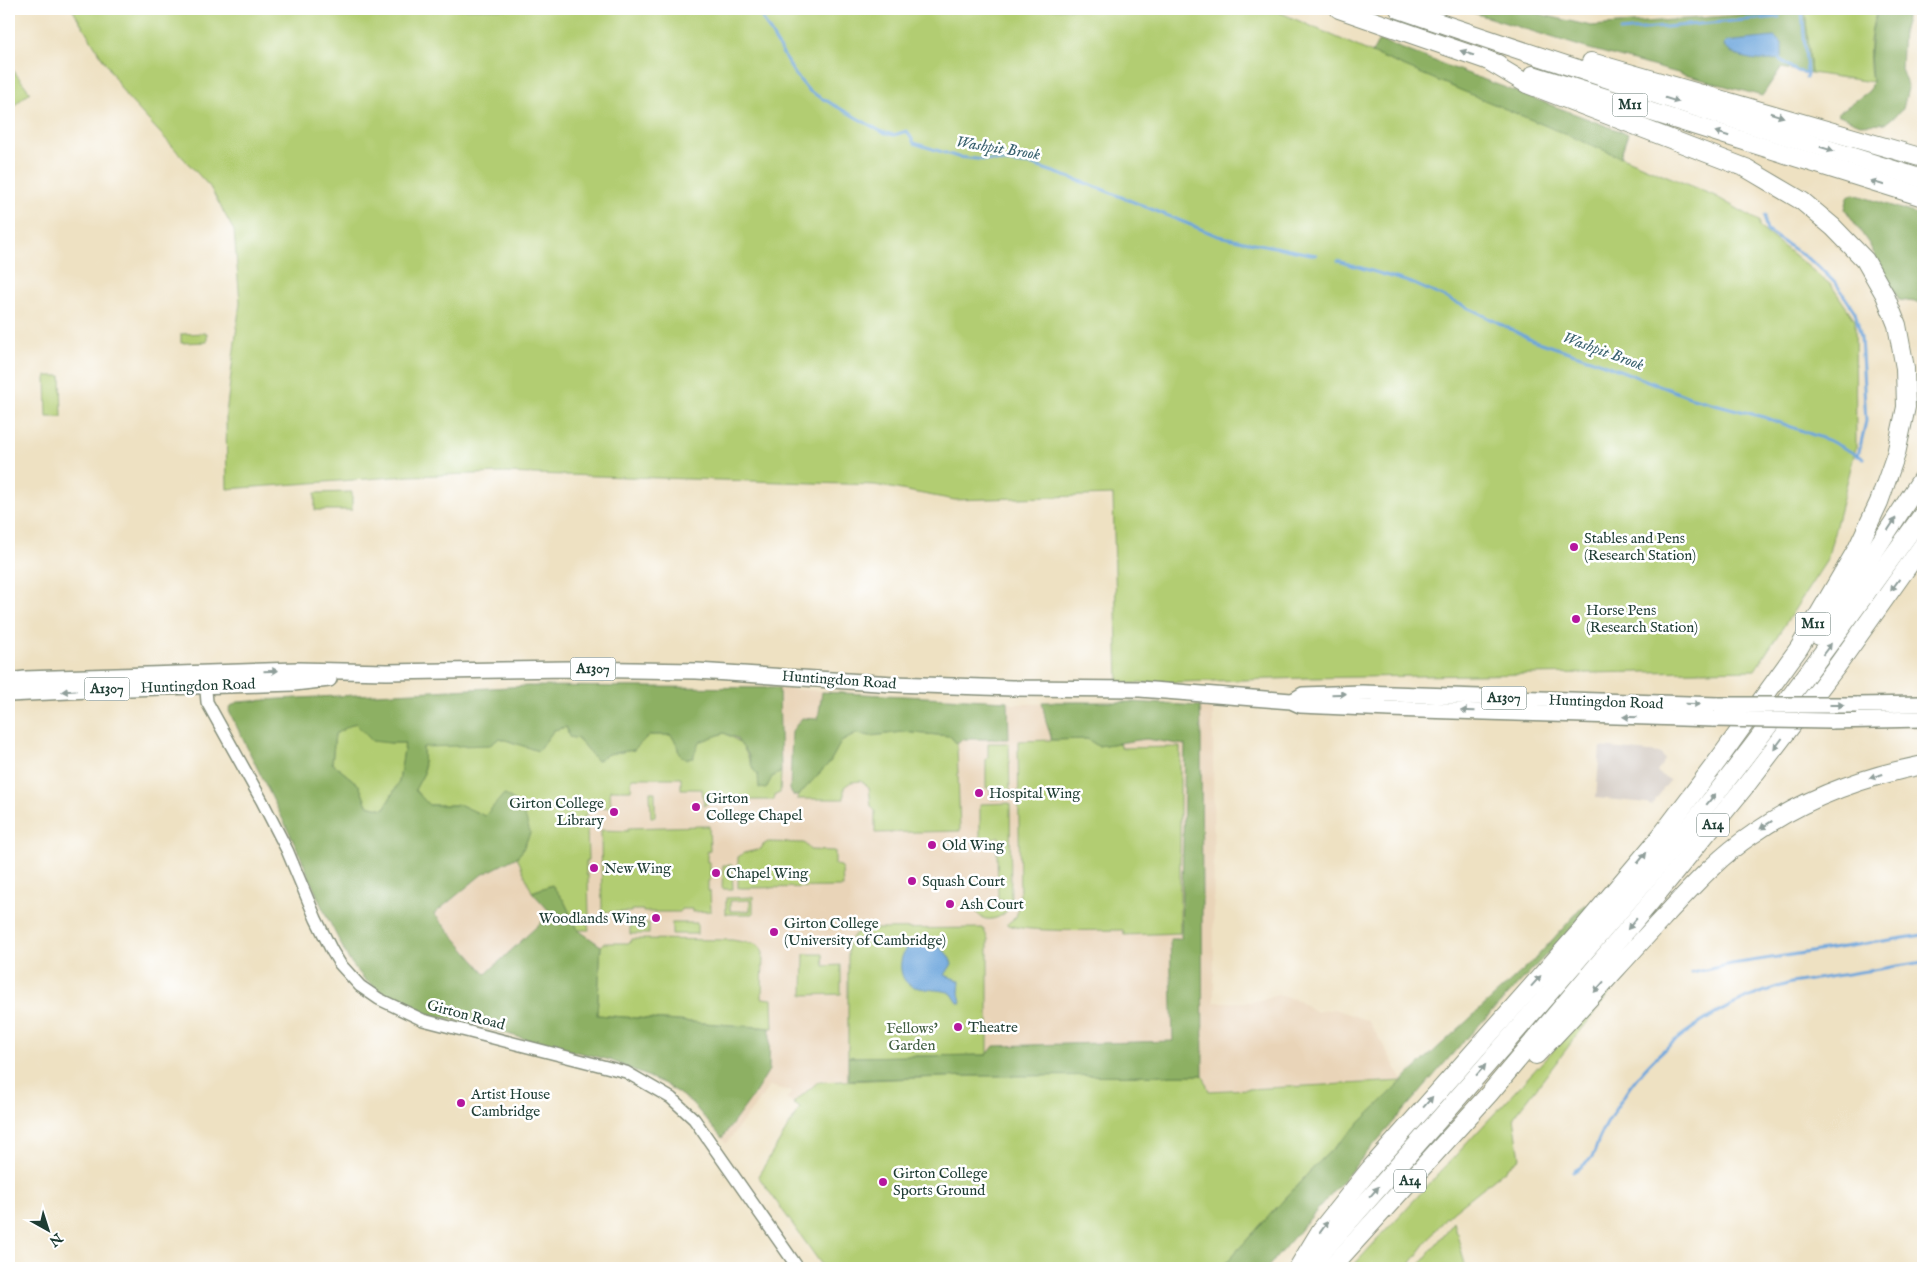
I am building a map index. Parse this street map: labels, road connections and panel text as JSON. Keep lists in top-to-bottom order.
{
  "streets": {
    "highway": ["M11", "A14"],
    "main road": ["A1307", "Huntingdon Road"],
    "street": ["Girton Road"]
  },
  "crossings": [
    ["Huntingdon Road", "Girton Road"]
  ],
  "water": ["Washpit Brook"],
  "parks": ["Fellows' Garden"],
  "places": [
    "Stables and Pens (Research Station)",
    "Horse Pens (Research Station)",
    "Hospital Wing",
    "Girton College Chapel",
    "Girton College Library",
    "Old Wing",
    "New Wing",
    "Chapel Wing",
    "Squash Court",
    "Ash Court",
    "Woodlands Wing",
    "Girton College (University of Cambridge)",
    "Theatre",
    "Artist House Cambridge",
    "Girton College Sports Ground"
  ],
  "north": "bottom right"
}
